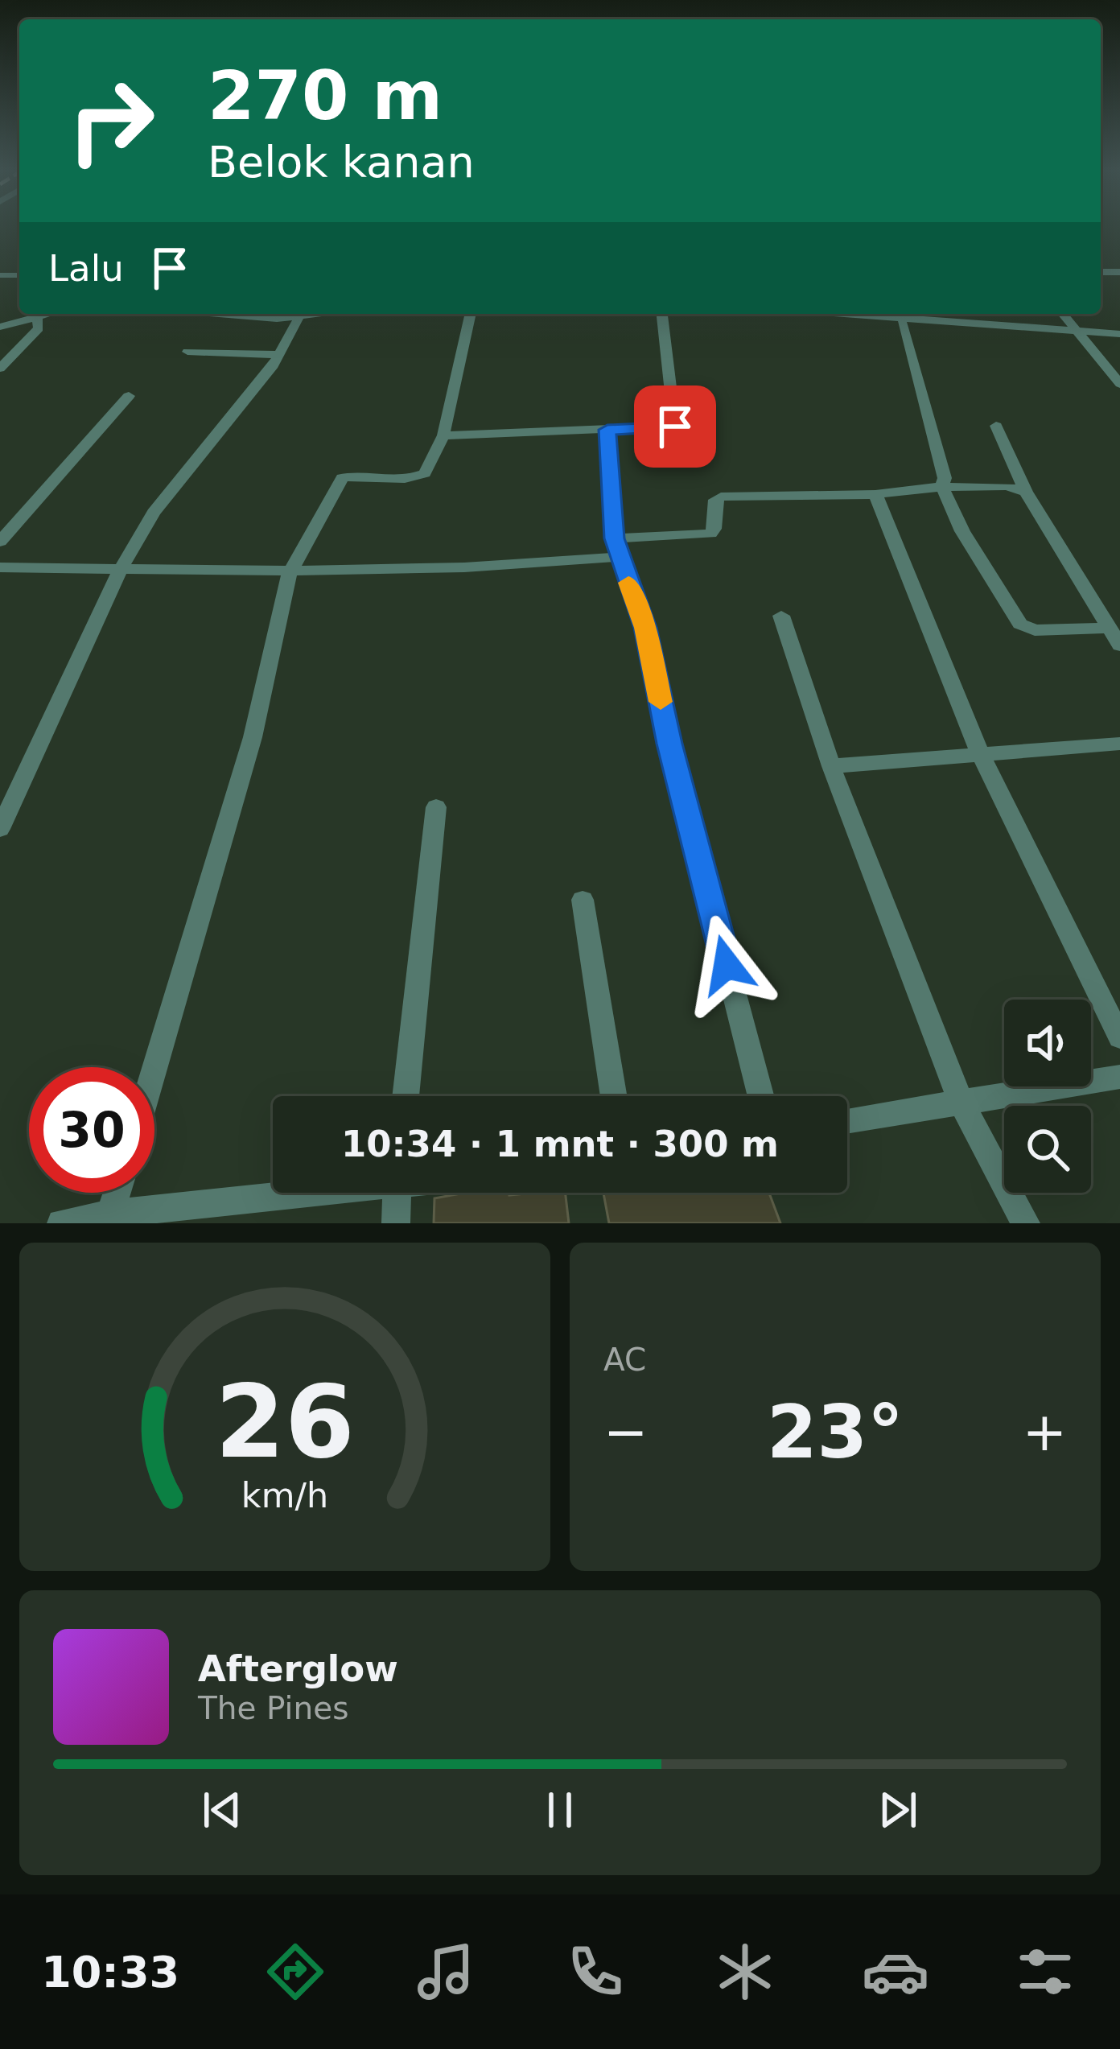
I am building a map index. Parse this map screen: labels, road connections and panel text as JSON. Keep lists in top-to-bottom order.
{
  "page": {
    "turn": ["270 m", "Belok kanan"],
    "then": "Lalu",
    "limit": "30",
    "trip": "10:34 · 1 mnt · 300 m",
    "tile": "AC",
    "heat": ["−", "23°", "+"],
    "song": ["Afterglow", "The Pines"],
    "tabs": "10:33",
    "gauge": ["26", "km/h"]
  }
}
